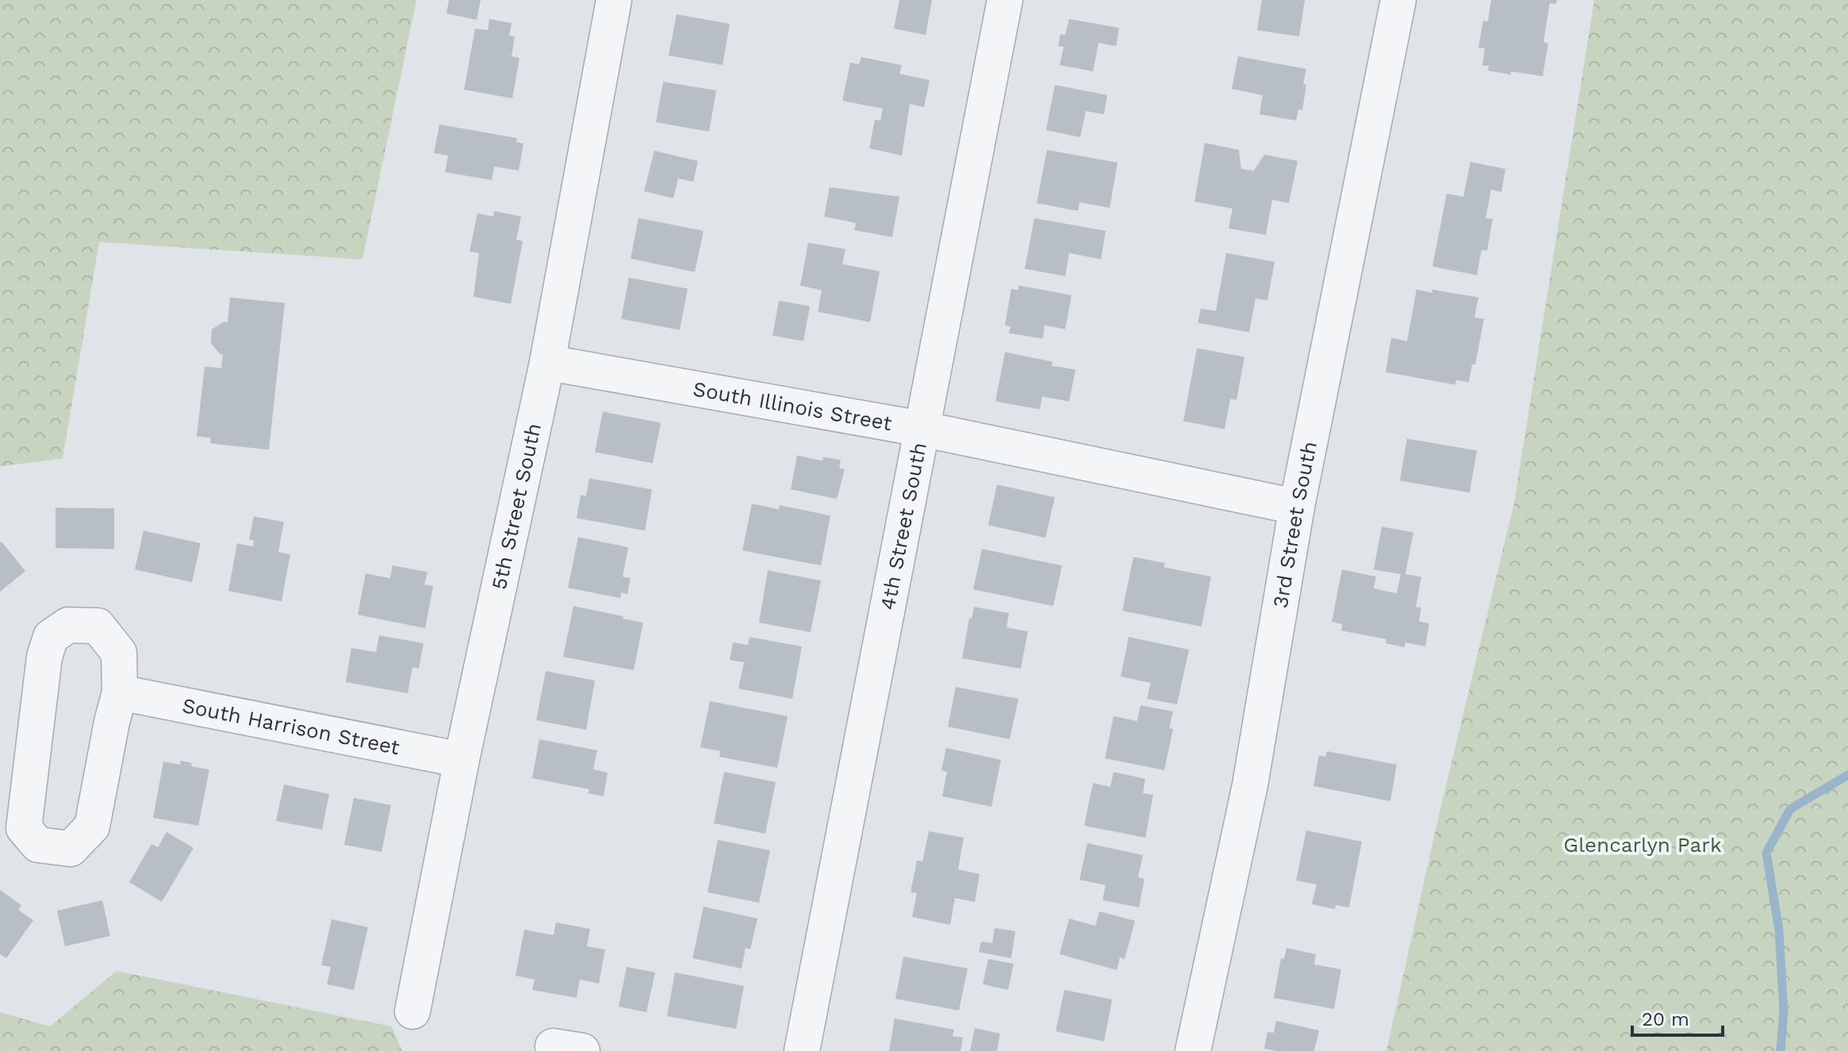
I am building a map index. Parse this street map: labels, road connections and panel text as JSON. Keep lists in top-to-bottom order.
{
  "streets": {
    "street": [
      "South Illinois Street",
      "5th Street South",
      "3rd Street South",
      "4th Street South",
      "South Harrison Street"
    ]
  },
  "crossings": [
    ["South Illinois Street", "5th Street South"],
    ["South Illinois Street", "3rd Street South"],
    ["South Illinois Street", "4th Street South"],
    ["5th Street South", "South Harrison Street"]
  ],
  "parks": ["Glencarlyn Park"],
  "scale_bar": "20 m"
}
